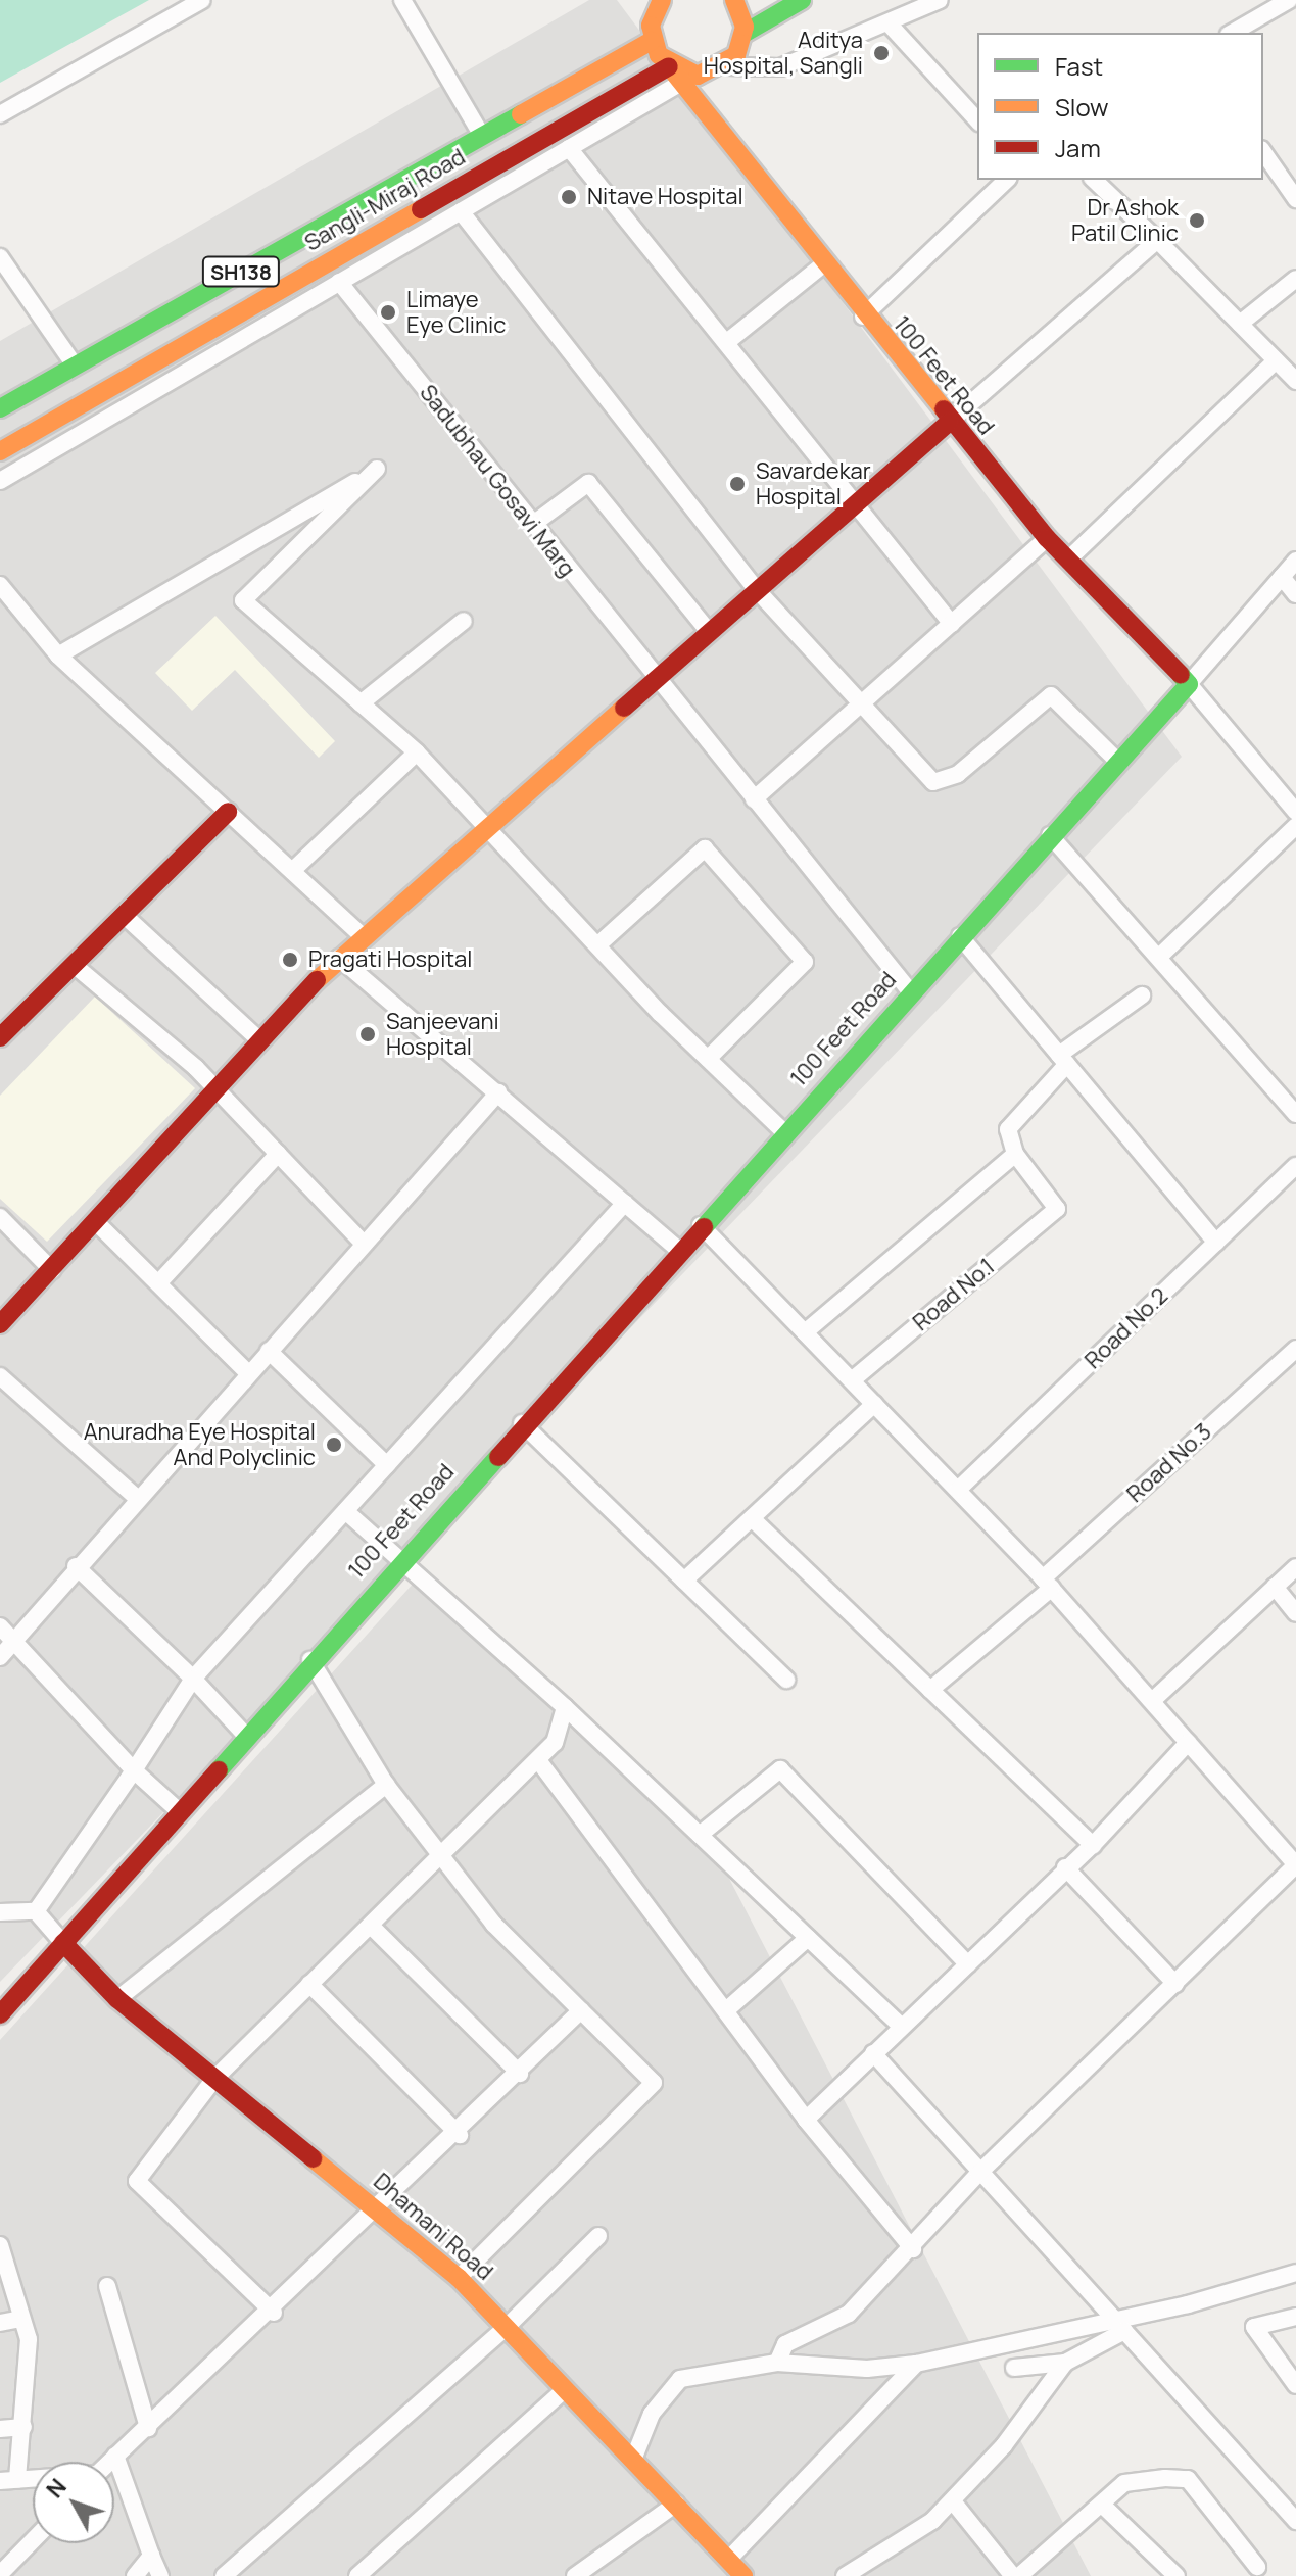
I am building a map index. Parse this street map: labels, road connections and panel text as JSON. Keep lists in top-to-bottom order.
{
  "streets": {
    "main road": [
      "Sangli-Miraj Road",
      "SH138",
      "100 Feet Road",
      "Dhamani Road"
    ],
    "street": [
      "Sadubhau Gosavi Marg",
      "Road No.1",
      "Road No.2",
      "Road No.3"
    ]
  },
  "crossings": [
    ["Sangli-Miraj Road", "100 Feet Road"],
    ["100 Feet Road", "Sadubhau Gosavi Marg"],
    ["100 Feet Road", "Dhamani Road"]
  ],
  "places": [
    "Aditya Hospital, Sangli",
    "Nitave Hospital",
    "Dr Ashok Patil Clinic",
    "Limaye Eye Clinic",
    "Savardekar Hospital",
    "Pragati Hospital",
    "Sanjeevani Hospital",
    "Anuradha Eye Hospital And Polyclinic"
  ],
  "legend": ["Fast", "Slow", "Jam"],
  "north": "top left"
}
